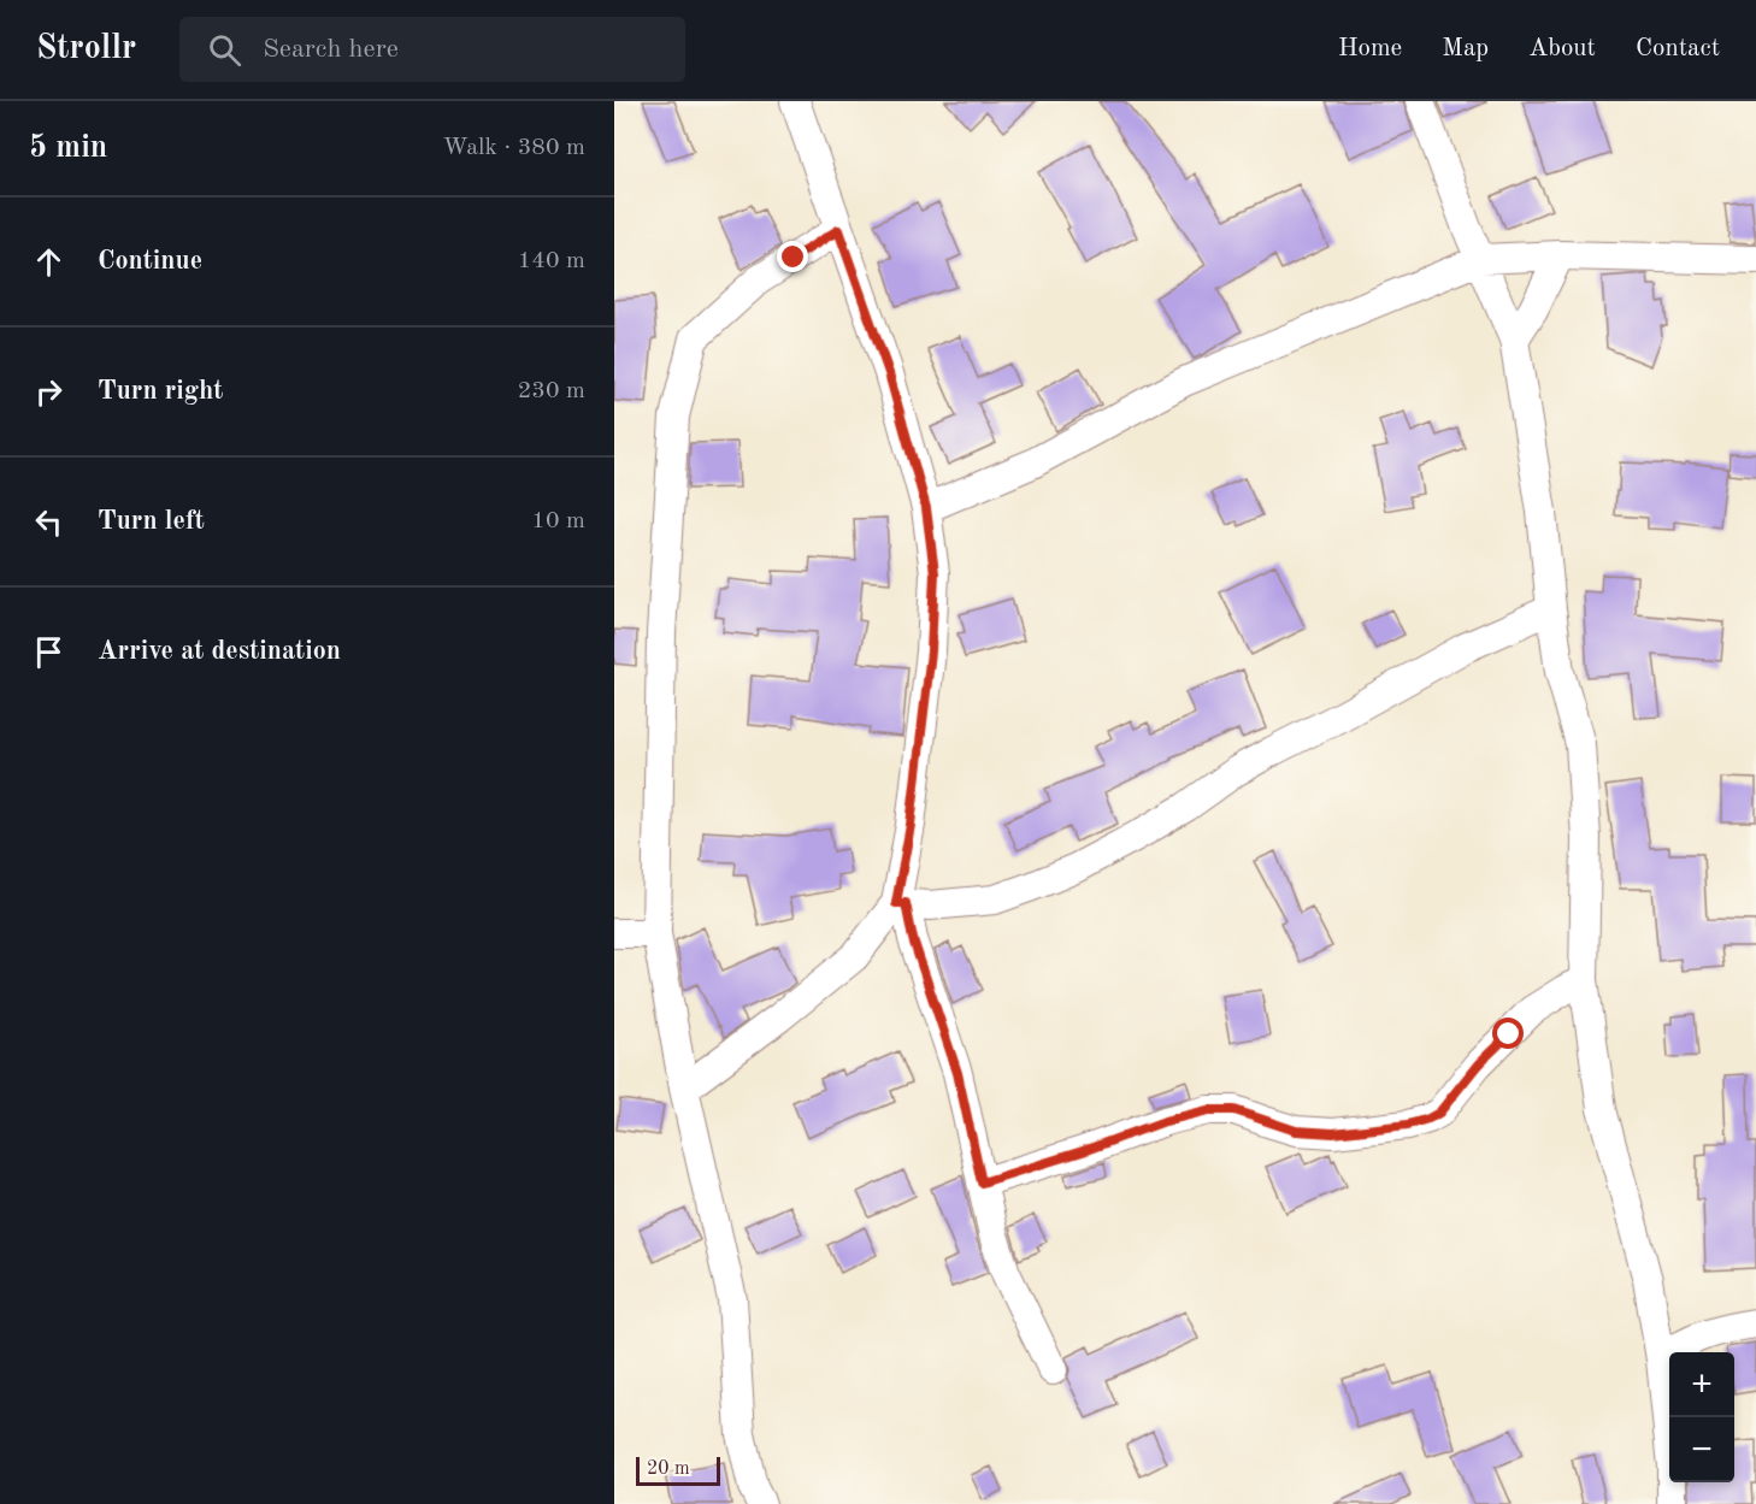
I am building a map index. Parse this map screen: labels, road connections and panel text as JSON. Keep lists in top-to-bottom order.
{
  "scale_bar": "20 m",
  "page": {
    "header": "Strollr",
    "search": "Search here",
    "nav": [
      "Home",
      "Map",
      "About",
      "Contact"
    ],
    "heading": ["5 min", "Walk · 380 m"],
    "list": [
      ["Continue", "140 m"],
      ["Turn right", "230 m"],
      ["Turn left", "10 m"],
      "Arrive at destination"
    ],
    "map_buttons": ["+", "−"],
    "scale": "20 m"
  }
}
